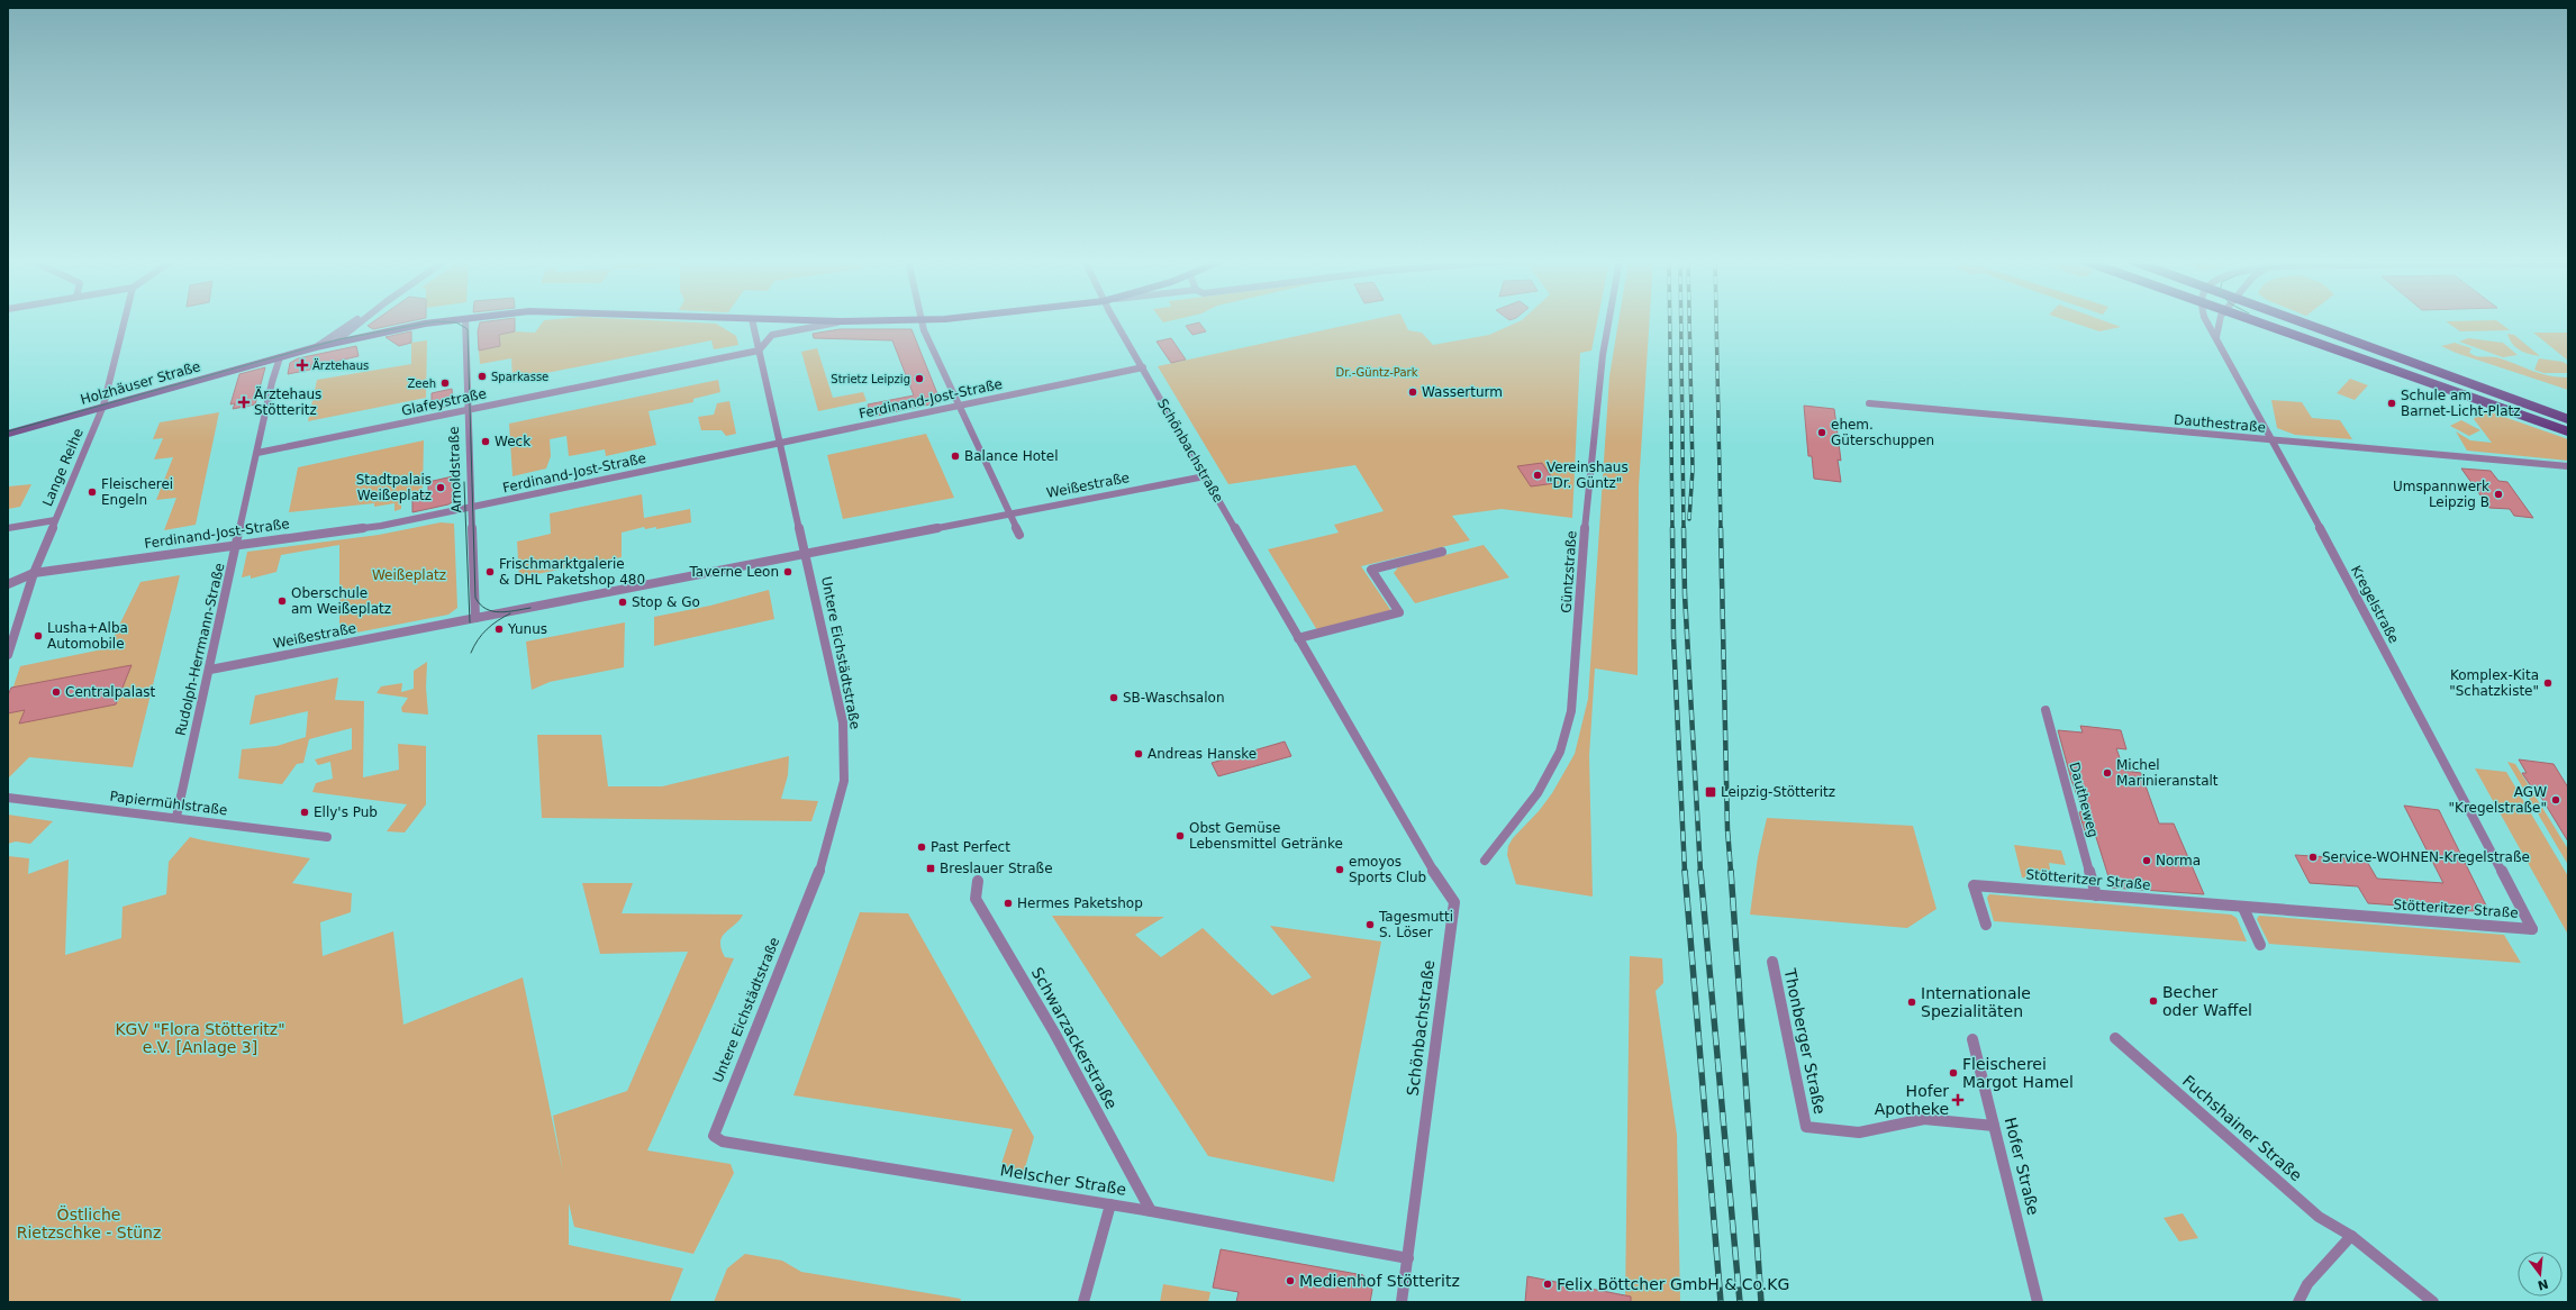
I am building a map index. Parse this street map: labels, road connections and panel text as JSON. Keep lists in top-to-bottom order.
{
  "streets": {
    "main road": ["Holzhäuser Straße"],
    "street": [
      "Ferdinand-Jost-Straße",
      "Glafeystraße",
      "Dauthestraße",
      "Schönbachstraße",
      "Lange Reihe",
      "Arnoldstraße",
      "Weißestraße",
      "Güntzstraße",
      "Kregelstraße",
      "Rudolph-Herrmann-Straße",
      "Untere Eichstädtstraße",
      "Dautheweg",
      "Papiermühlstraße",
      "Stötteritzer Straße",
      "Schwarzackerstraße",
      "Thonberger Straße",
      "Fuchshainer Straße",
      "Hofer Straße",
      "Melscher Straße"
    ]
  },
  "crossings": [
    ["Holzhäuser Straße", "Lange Reihe"],
    ["Holzhäuser Straße", "Rudolph-Herrmann-Straße"],
    ["Ferdinand-Jost-Straße", "Schönbachstraße"],
    ["Ferdinand-Jost-Straße", "Lange Reihe"],
    ["Ferdinand-Jost-Straße", "Arnoldstraße"],
    ["Ferdinand-Jost-Straße", "Rudolph-Herrmann-Straße"],
    ["Ferdinand-Jost-Straße", "Untere Eichstädtstraße"],
    ["Glafeystraße", "Arnoldstraße"],
    ["Glafeystraße", "Rudolph-Herrmann-Straße"],
    ["Glafeystraße", "Untere Eichstädtstraße"],
    ["Dauthestraße", "Kregelstraße"],
    ["Schönbachstraße", "Weißestraße"],
    ["Schönbachstraße", "Melscher Straße"],
    ["Arnoldstraße", "Weißestraße"],
    ["Weißestraße", "Rudolph-Herrmann-Straße"],
    ["Weißestraße", "Untere Eichstädtstraße"],
    ["Kregelstraße", "Stötteritzer Straße"],
    ["Rudolph-Herrmann-Straße", "Papiermühlstraße"],
    ["Untere Eichstädtstraße", "Melscher Straße"],
    ["Dautheweg", "Stötteritzer Straße"],
    ["Schwarzackerstraße", "Melscher Straße"],
    ["Thonberger Straße", "Hofer Straße"]
  ],
  "parks": [
    "Dr.-Güntz-Park",
    "Weißeplatz",
    "KGV \"Flora Stötteritz\" e.V. [Anlage 3]",
    "Östliche Rietzschke - Stünz"
  ],
  "places": {
    "health": ["Ärztehaus", "Ärztehaus Stötteritz", "Hofer Apotheke"],
    "other": [
      "Sparkasse",
      "Strietz Leipzig",
      "Zeeh",
      "Wasserturm",
      "Schule am Barnet-Licht-Platz",
      "ehem. Güterschuppen",
      "Weck",
      "Balance Hotel",
      "Vereinshaus \"Dr. Güntz\"",
      "Stadtpalais Weißeplatz",
      "Fleischerei Engeln",
      "Umspannwerk Leipzig B",
      "Frischmarktgalerie & DHL Paketshop 480",
      "Taverne Leon",
      "Oberschule am Weißeplatz",
      "Stop & Go",
      "Yunus",
      "Lusha+Alba Automobile",
      "Komplex-Kita \"Schatzkiste\"",
      "Centralpalast",
      "SB-Waschsalon",
      "Andreas Hanske",
      "Michel Marinieranstalt",
      "AGW \"Kregelstraße\"",
      "Elly's Pub",
      "Obst Gemüse Lebensmittel Getränke",
      "Past Perfect",
      "Service-WOHNEN-Kregelstraße",
      "Norma",
      "emoyos Sports Club",
      "Hermes Paketshop",
      "Tagesmutti S. Löser",
      "Becher oder Waffel",
      "Internationale Spezialitäten",
      "Fleischerei Margot Hamel",
      "Medienhof Stötteritz",
      "Felix Böttcher GmbH & Co.KG"
    ],
    "transit": ["Leipzig-Stötteritz", "Breslauer Straße"]
  },
  "north": "bottom"
}
